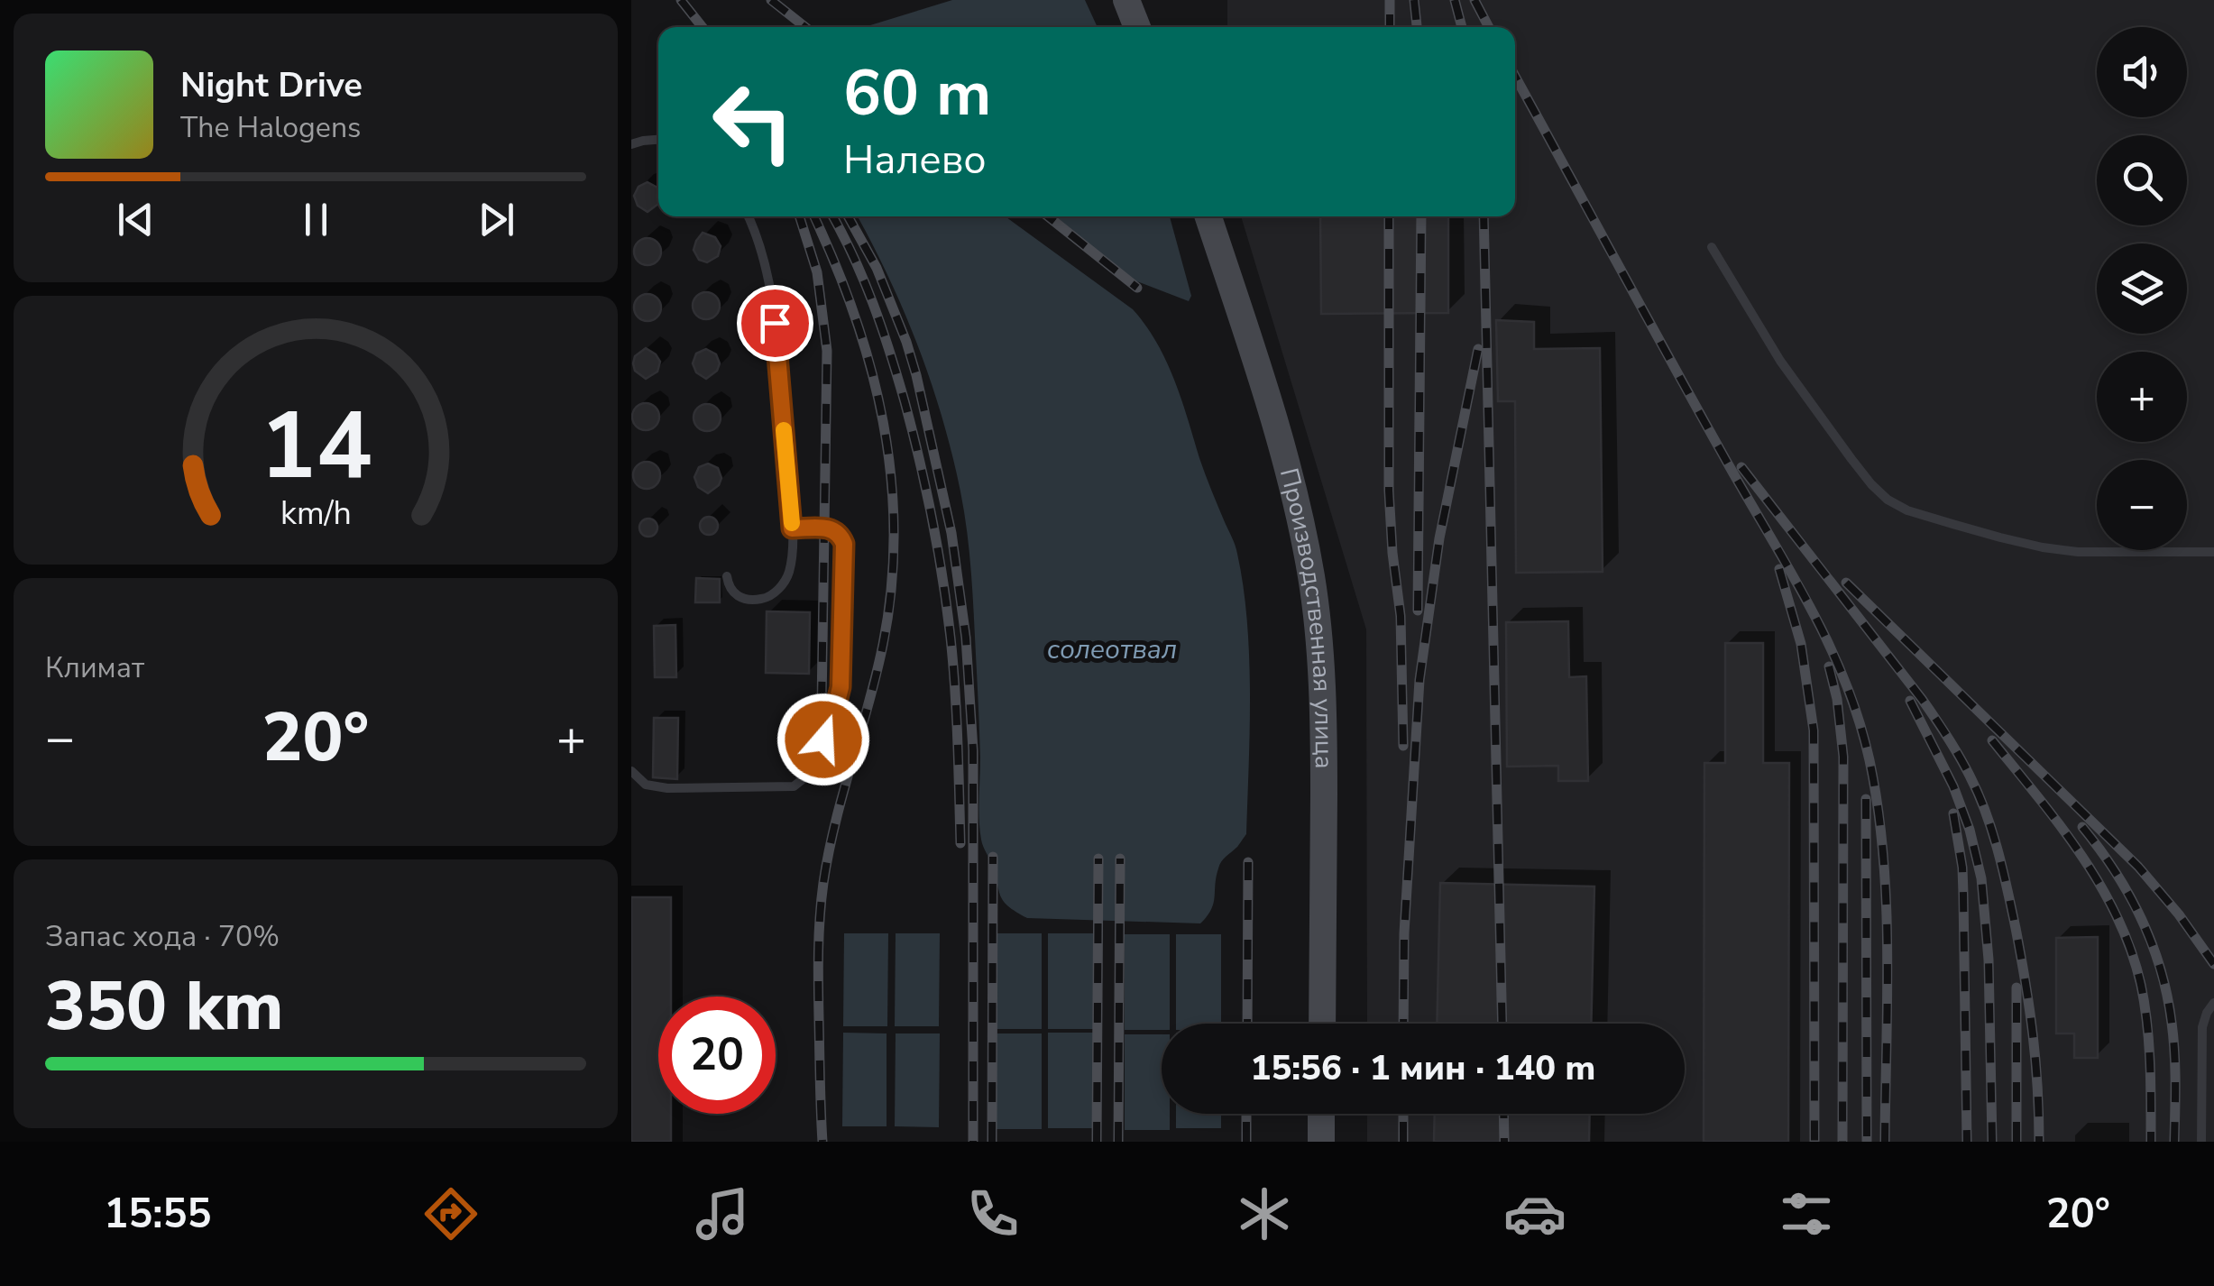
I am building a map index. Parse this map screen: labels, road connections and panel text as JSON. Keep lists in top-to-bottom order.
{
  "streets": {
    "main road": ["Производственная улица"]
  },
  "water": ["солеотвал"],
  "page": {
    "map_buttons": ["+", "−"],
    "turn": ["60 m", "Налево"],
    "song": ["Night Drive", "The Halogens"],
    "tile": [
      "Климат",
      ["Запас хода · 70%", "350 km"]
    ],
    "heat": ["−", "20°", "+"],
    "limit": "20",
    "trip": "15:56 · 1 мин · 140 m",
    "tabs": ["15:55", "20°"],
    "gauge": ["14", "km/h"]
  }
}
